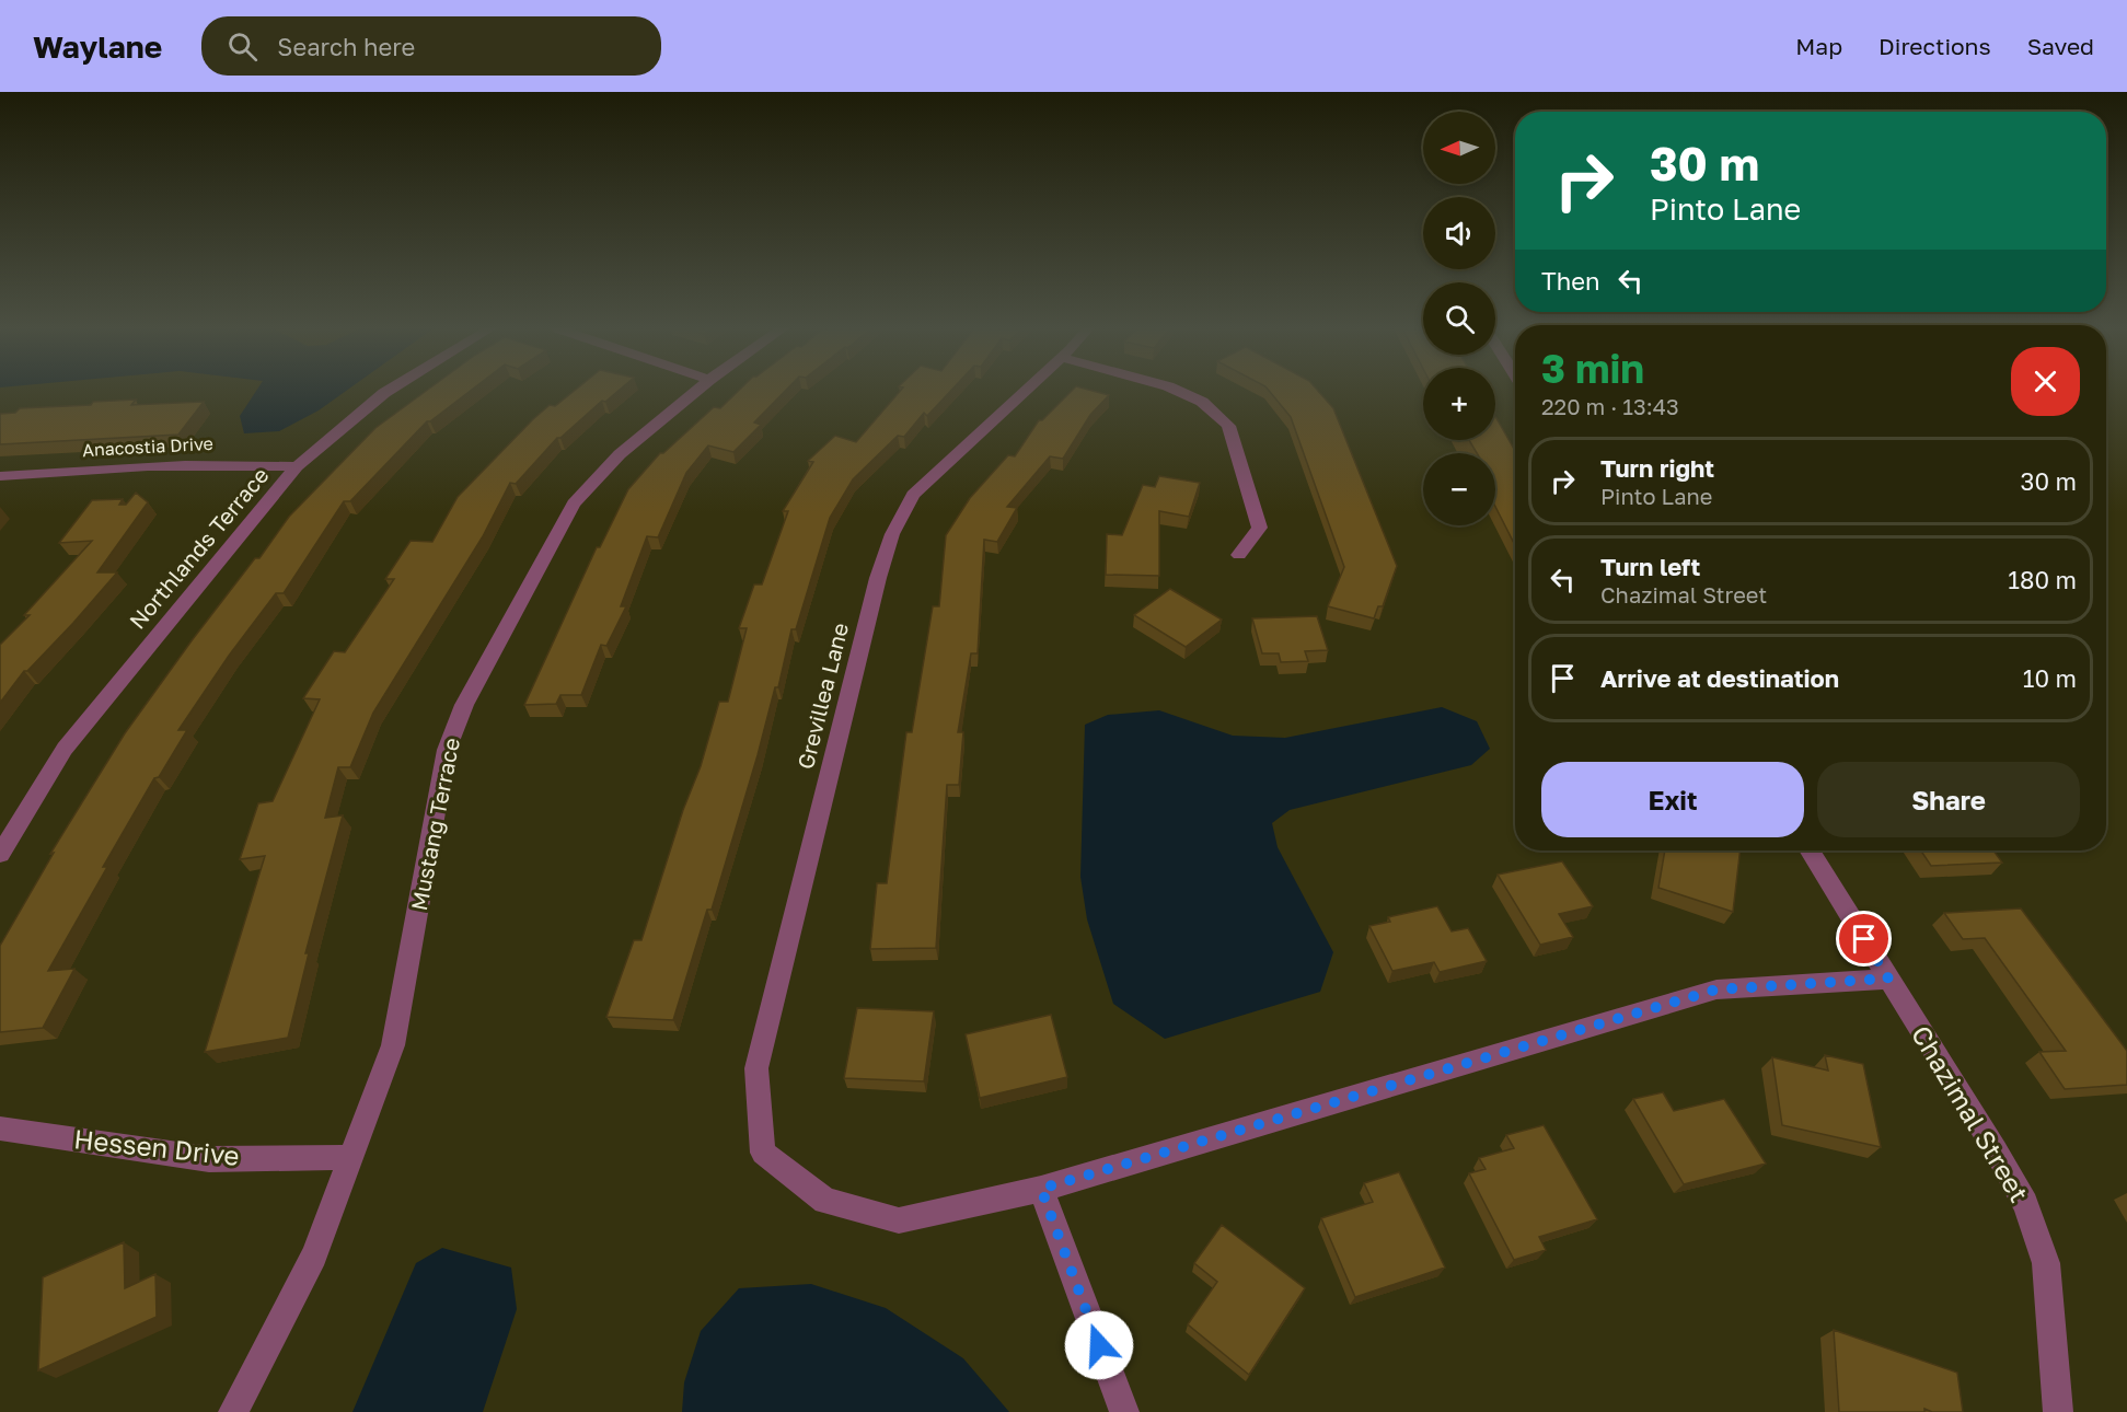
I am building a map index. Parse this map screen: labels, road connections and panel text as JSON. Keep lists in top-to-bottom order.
{
  "streets": {
    "street": [
      "Anacostia Drive",
      "Northlands Terrace",
      "Grevillea Lane",
      "Mustang Terrace",
      "Chazimal Street",
      "Hessen Drive"
    ]
  },
  "crossings": [
    ["Anacostia Drive", "Northlands Terrace"],
    ["Mustang Terrace", "Hessen Drive"]
  ],
  "north": "left",
  "page": {
    "header": "Waylane",
    "search": "Search here",
    "nav": ["Map", "Directions", "Saved"],
    "map_buttons": ["+", "−"],
    "turn": ["30 m", "Pinto Lane"],
    "then": "Then",
    "heading": ["3 min", "220 m · 13:43"],
    "list": [
      {
        "name": "Turn right",
        "note": "Pinto Lane",
        "value": "30 m"
      },
      {
        "name": "Turn left",
        "note": "Chazimal Street",
        "value": "180 m"
      },
      {
        "name": "Arrive at destination",
        "value": "10 m"
      }
    ],
    "buttons": ["Exit", "Share"]
  }
}
